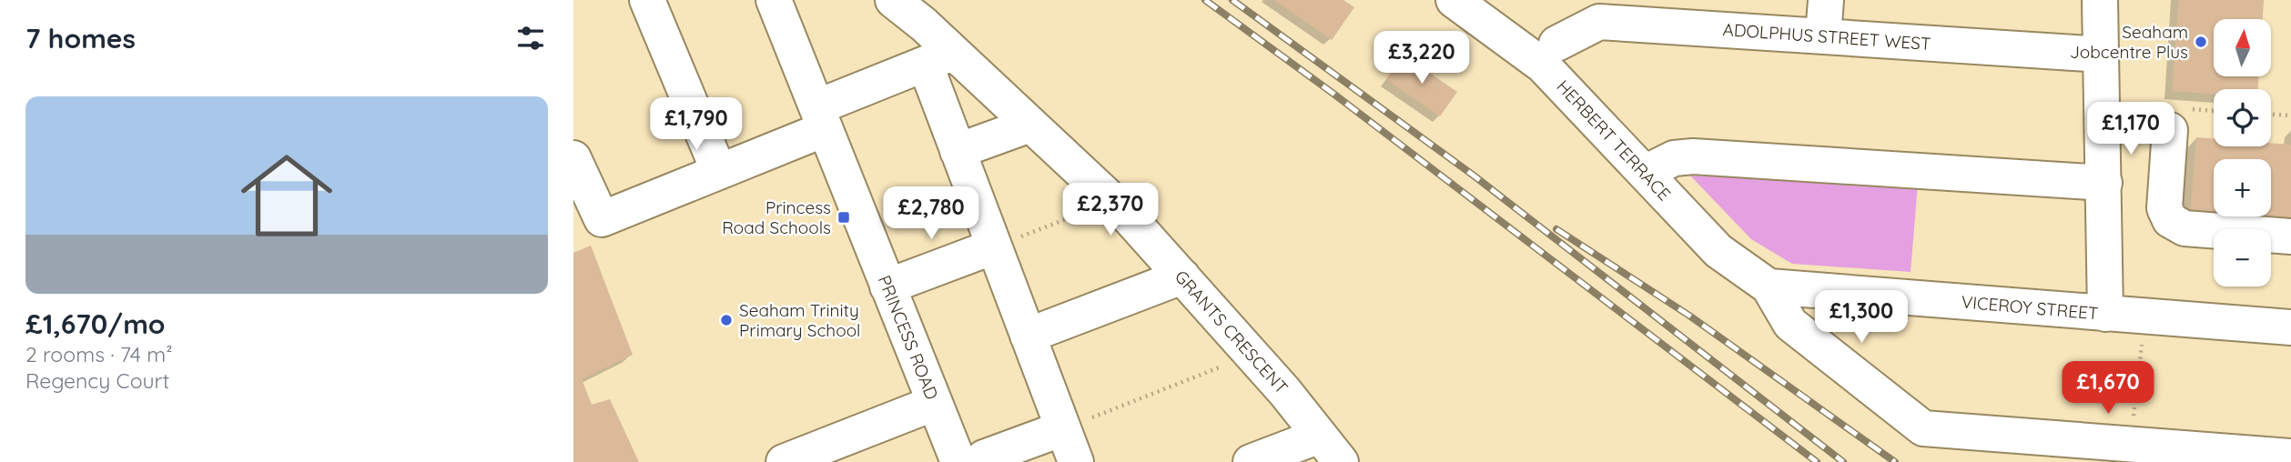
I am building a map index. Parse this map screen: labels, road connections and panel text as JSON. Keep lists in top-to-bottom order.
{
  "streets": {
    "street": [
      "ADOLPHUS STREET WEST",
      "HERBERT TERRACE",
      "VICEROY STREET",
      "GRANTS CRESCENT",
      "PRINCESS ROAD"
    ]
  },
  "crossings": [
    ["HERBERT TERRACE", "VICEROY STREET"]
  ],
  "places": {
    "other": ["Seaham Jobcentre Plus", "Seaham Trinity Primary School"],
    "transit": ["Princess Road Schools"]
  },
  "north": "top",
  "page": {
    "heading": "7 homes",
    "map_buttons": ["+", "−"],
    "price": [
      "£3,220",
      "£1,790",
      "£1,170",
      "£2,370",
      "£2,780",
      "£1,300",
      "£1,670"
    ],
    "list": [
      {
        "name": "£1,670/mo",
        "note": "2 rooms · 74 m² · Regency Court"
      }
    ]
  }
}
